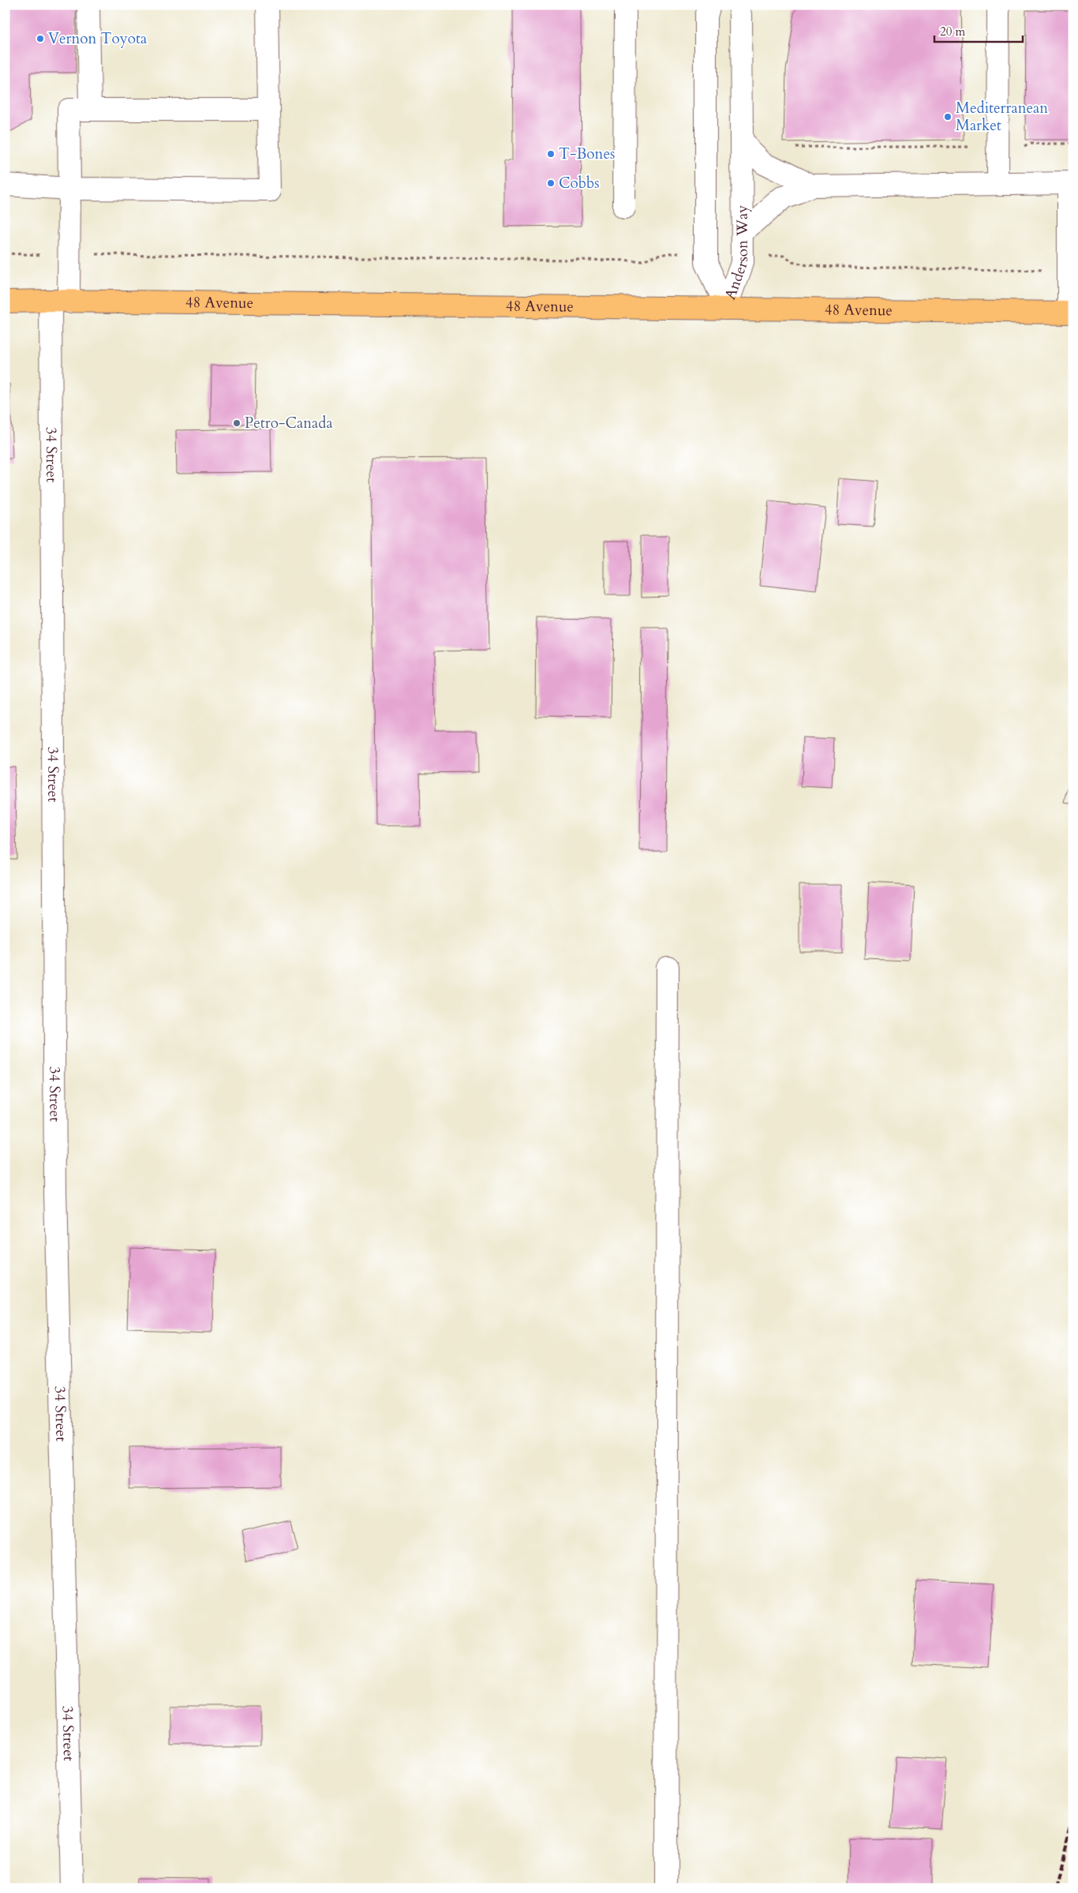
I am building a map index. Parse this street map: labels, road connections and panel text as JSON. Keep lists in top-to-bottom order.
{
  "streets": {
    "main road": ["48 Avenue"],
    "street": ["Anderson Way", "34 Street"]
  },
  "crossings": [
    ["Anderson Way", "48 Avenue"],
    ["48 Avenue", "34 Street"]
  ],
  "places": [
    "Vernon Toyota",
    "Mediterranean Market",
    "T-Bones",
    "Cobbs",
    "Petro-Canada"
  ],
  "scale_bar": "20 m"
}
